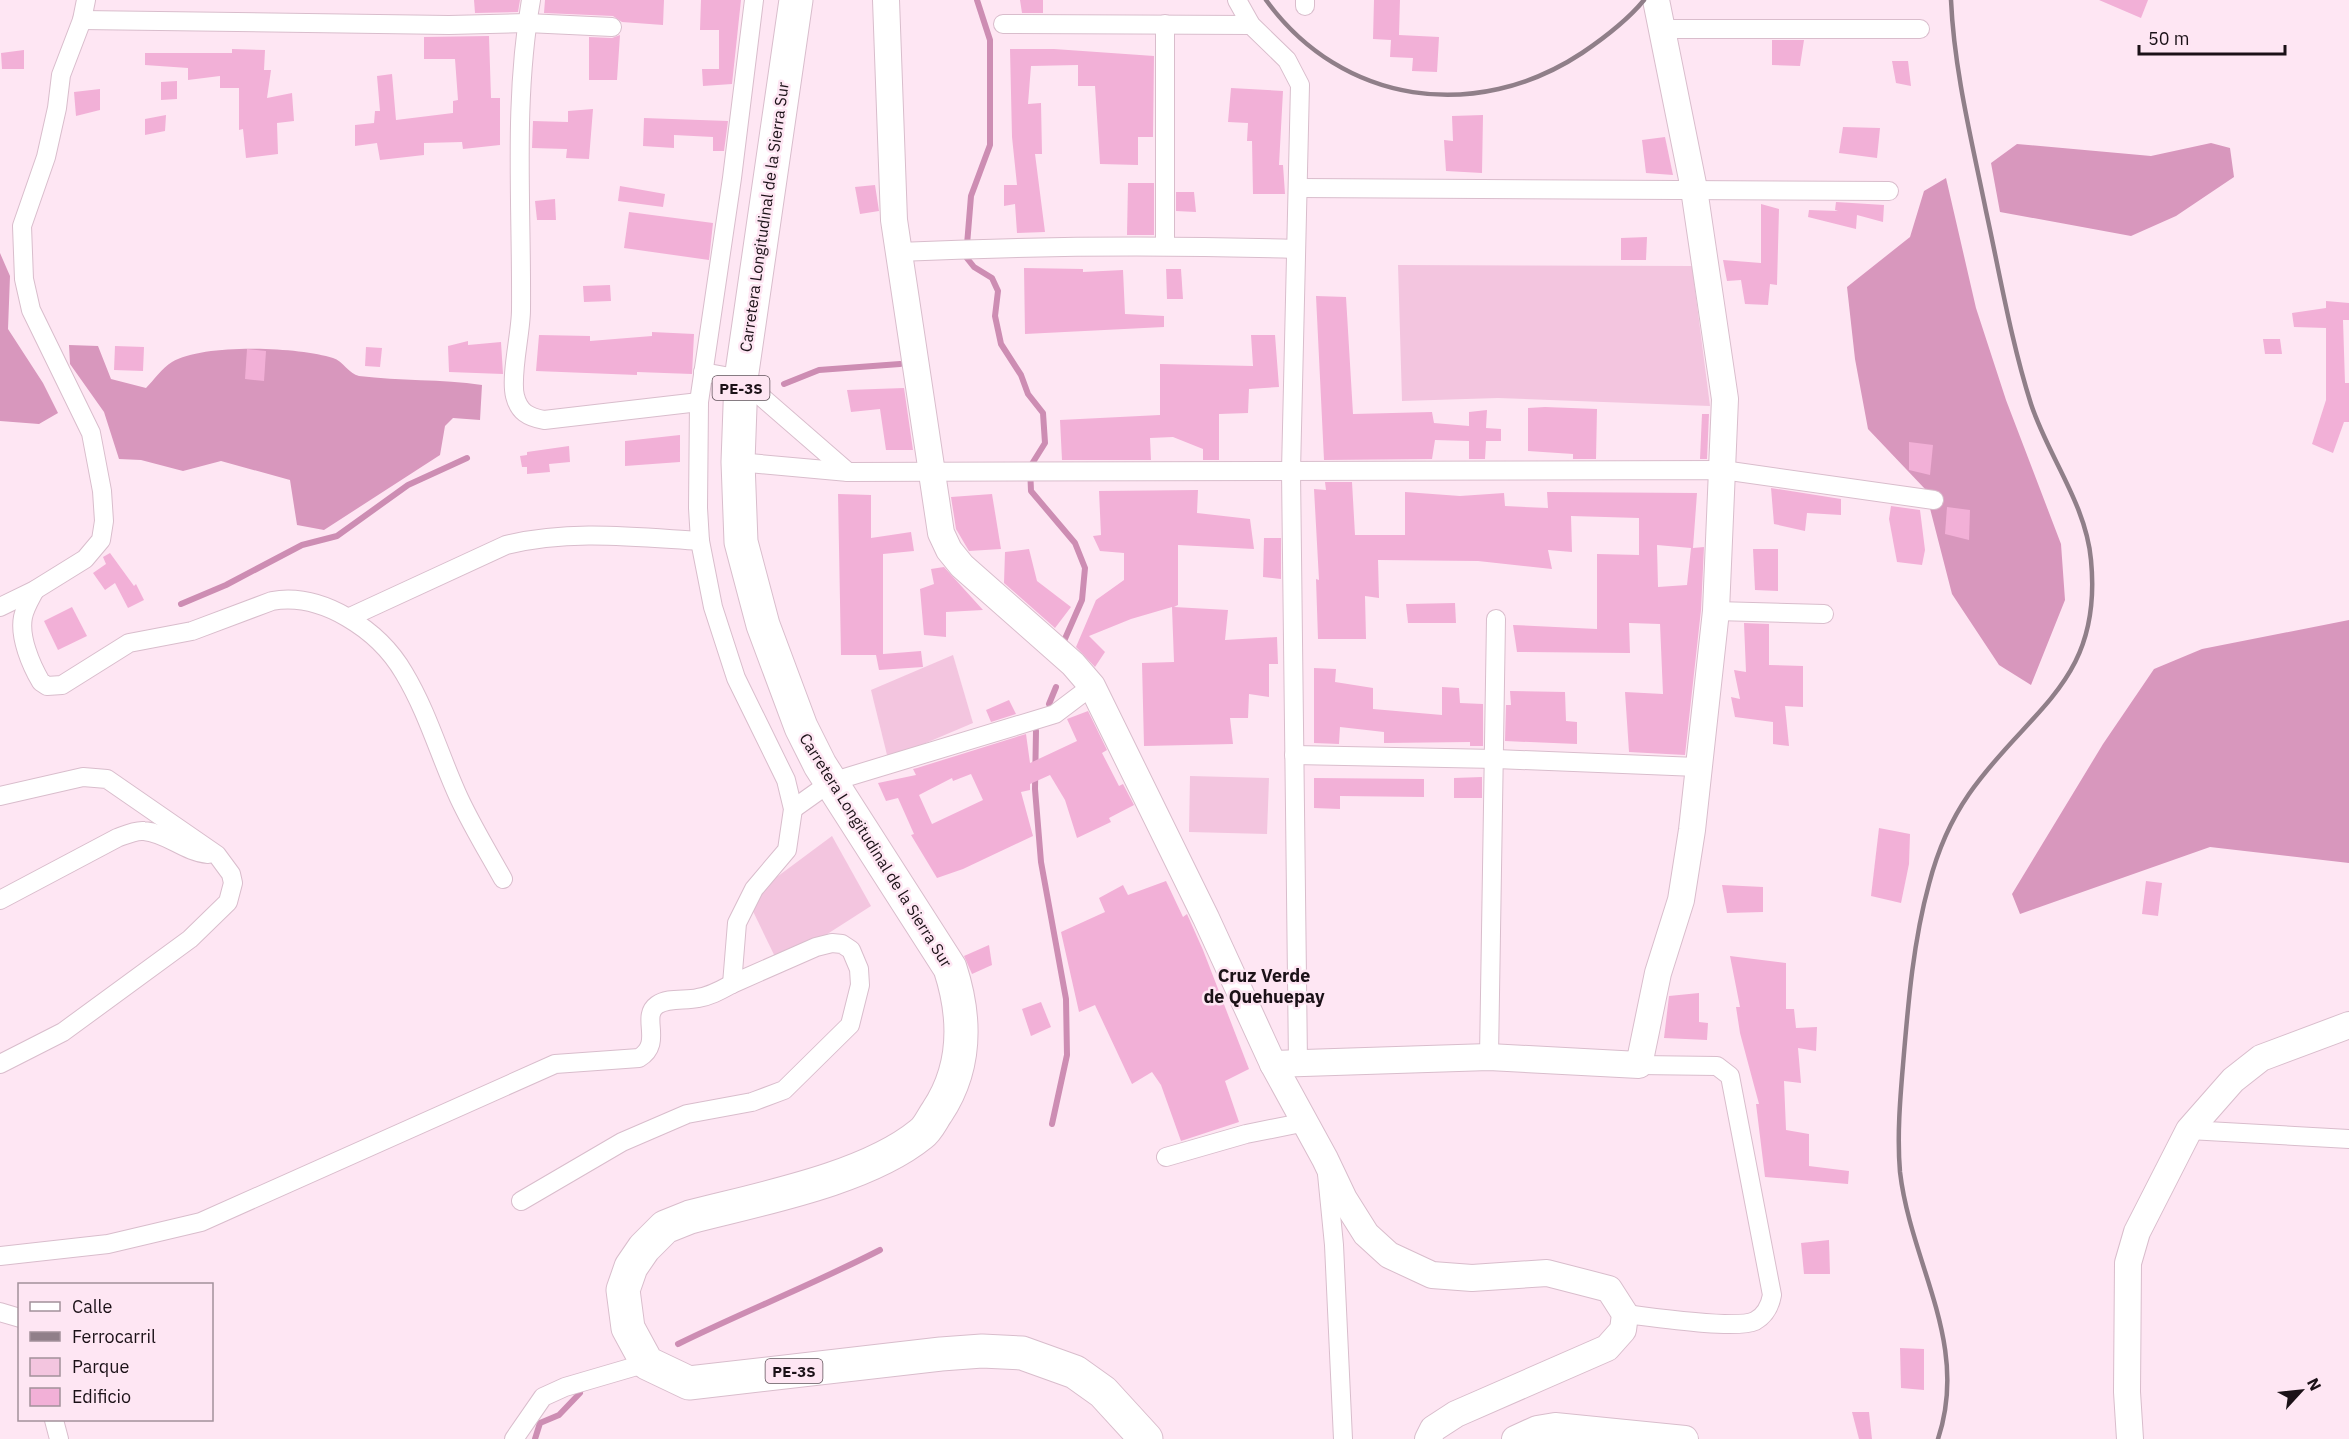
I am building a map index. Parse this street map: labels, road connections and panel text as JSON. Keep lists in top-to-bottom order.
{
  "streets": {
    "highway": ["Carretera Longitudinal de la Sierra Sur", "PE-3S"]
  },
  "crossings": [
    ["Carretera Longitudinal de la Sierra Sur", "PE-3S"]
  ],
  "districts": ["Cruz Verde de Quehuepay"],
  "legend": [
    "Calle",
    "Ferrocarril",
    "Parque",
    "Edificio"
  ],
  "scale_bar": "50 m",
  "north": "top right"
}
